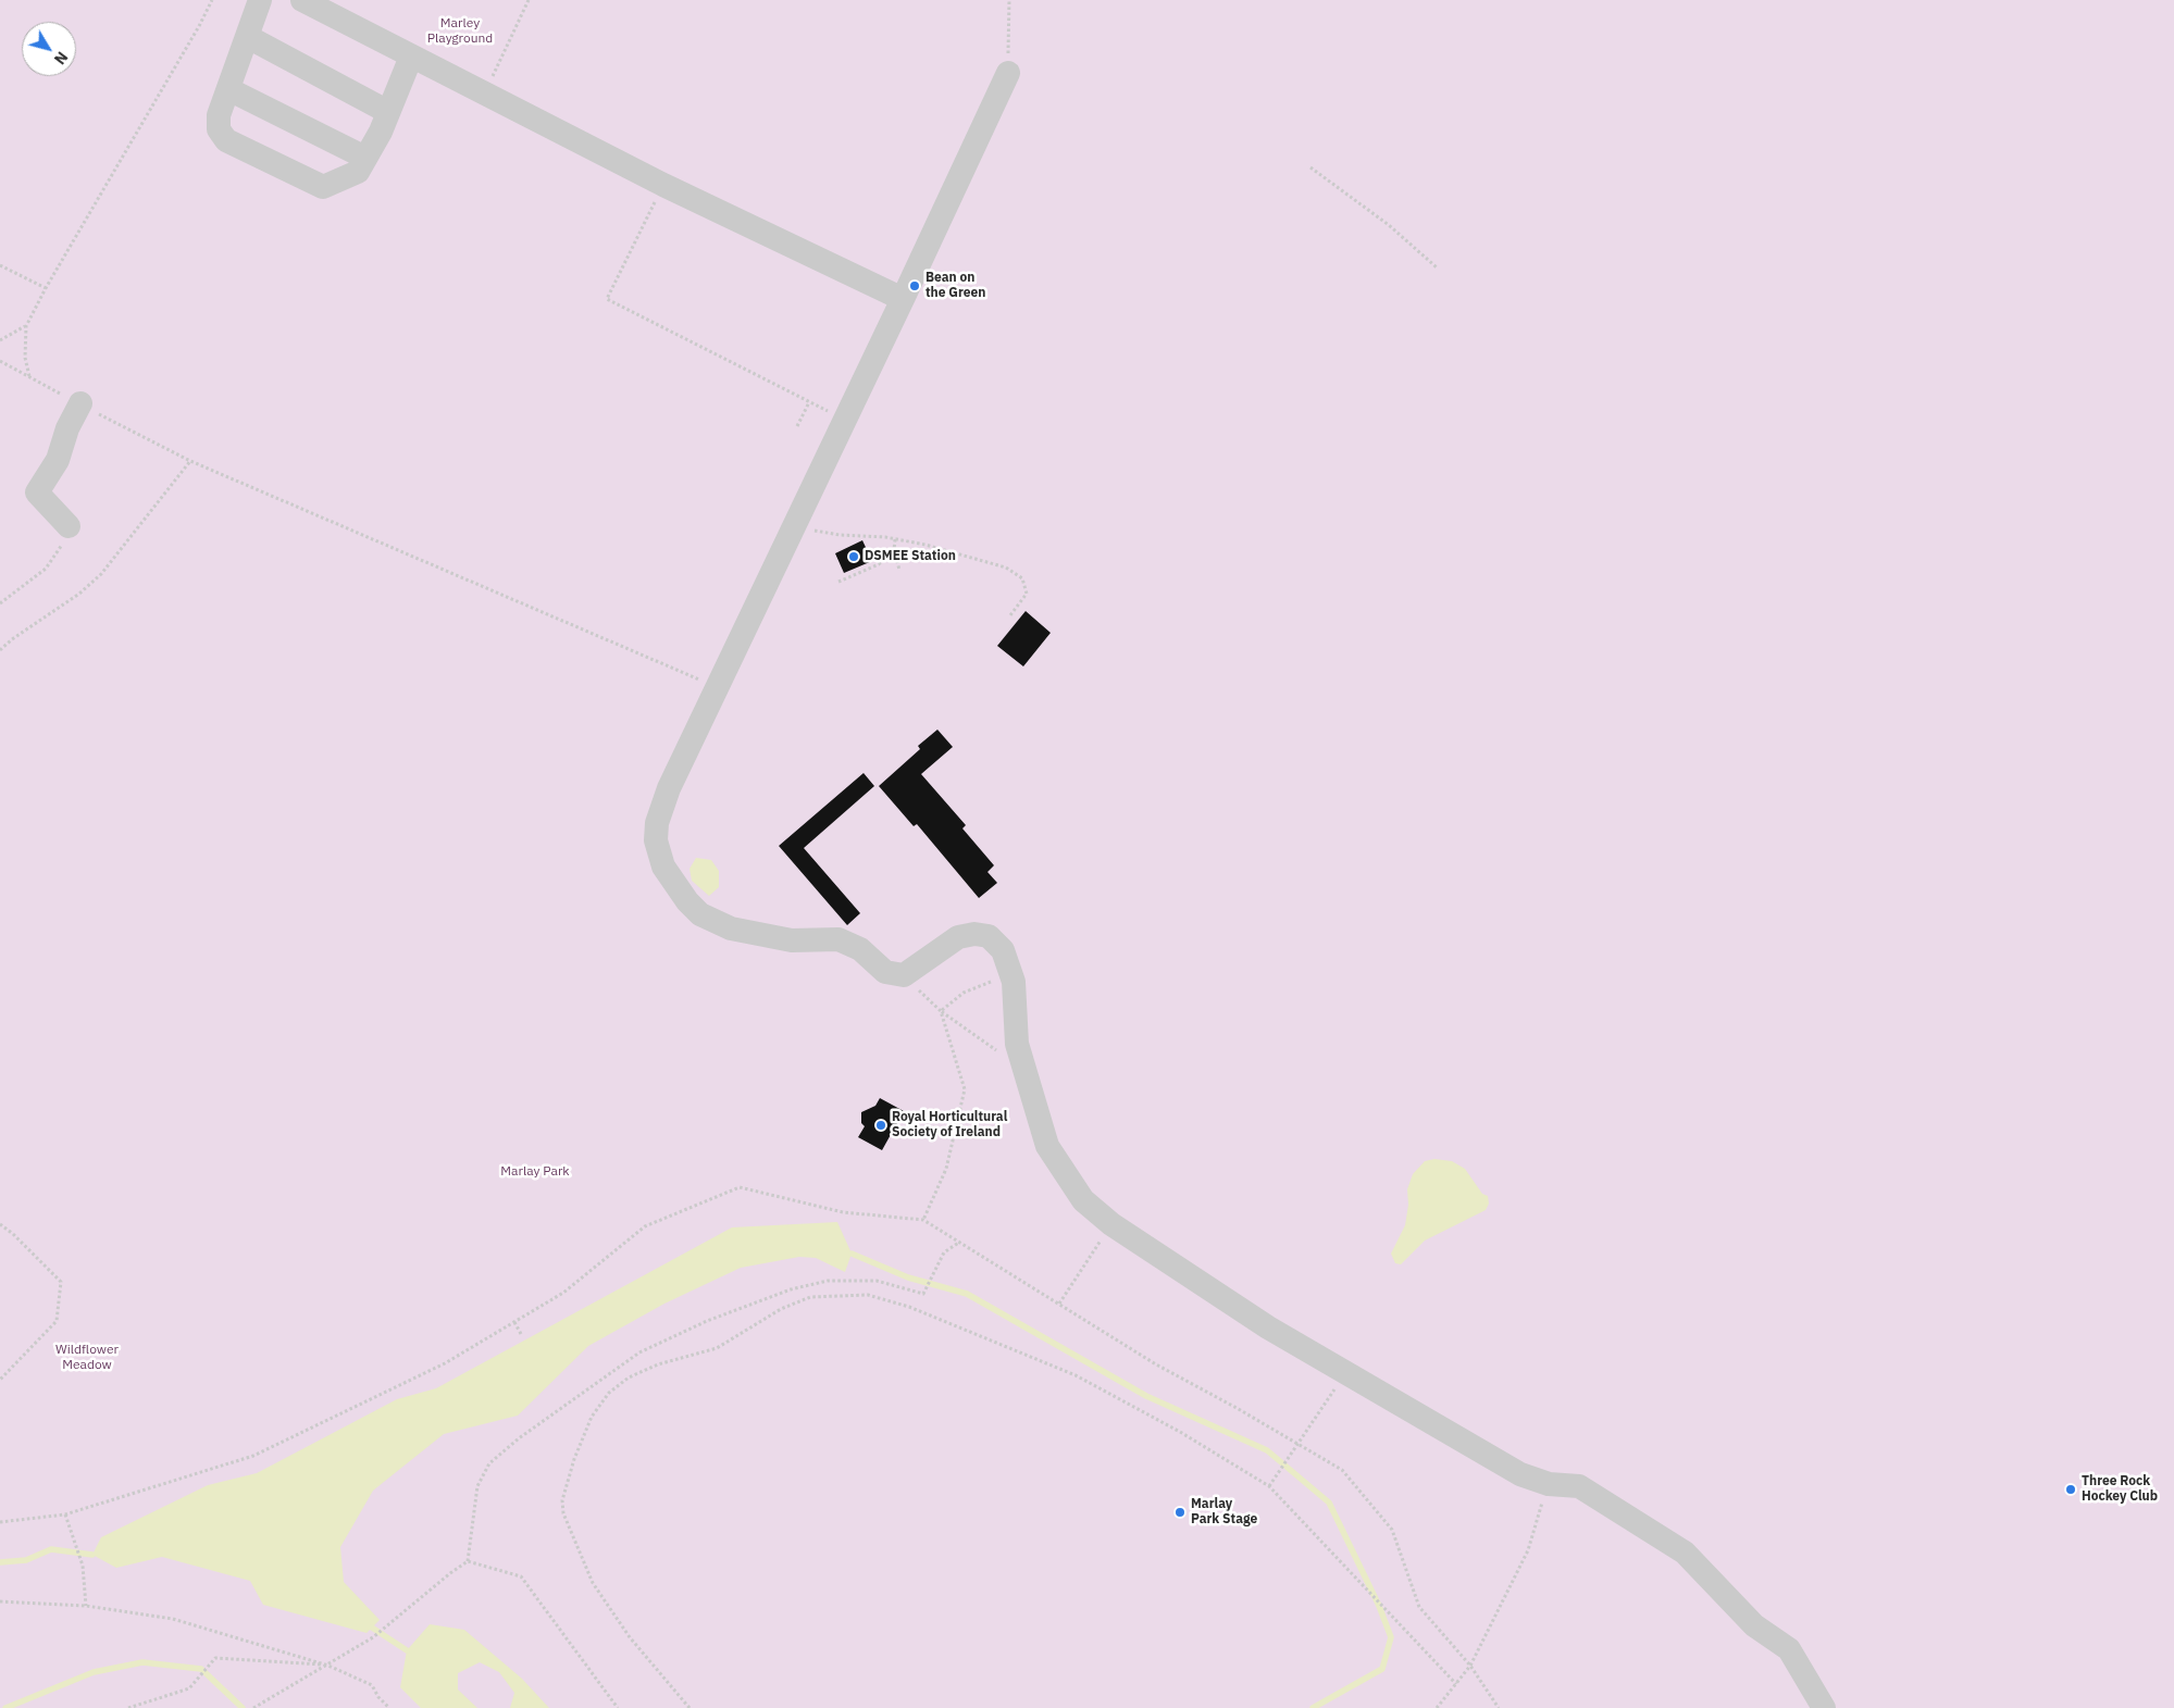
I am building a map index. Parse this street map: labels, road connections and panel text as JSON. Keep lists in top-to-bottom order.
{
  "parks": ["Marley Playground", "Marlay Park", "Wildflower Meadow"],
  "places": [
    "Bean on the Green",
    "DSMEE Station",
    "Royal Horticultural Society of Ireland",
    "Three Rock Hockey Club",
    "Marlay Park Stage"
  ],
  "north": "bottom right"
}
